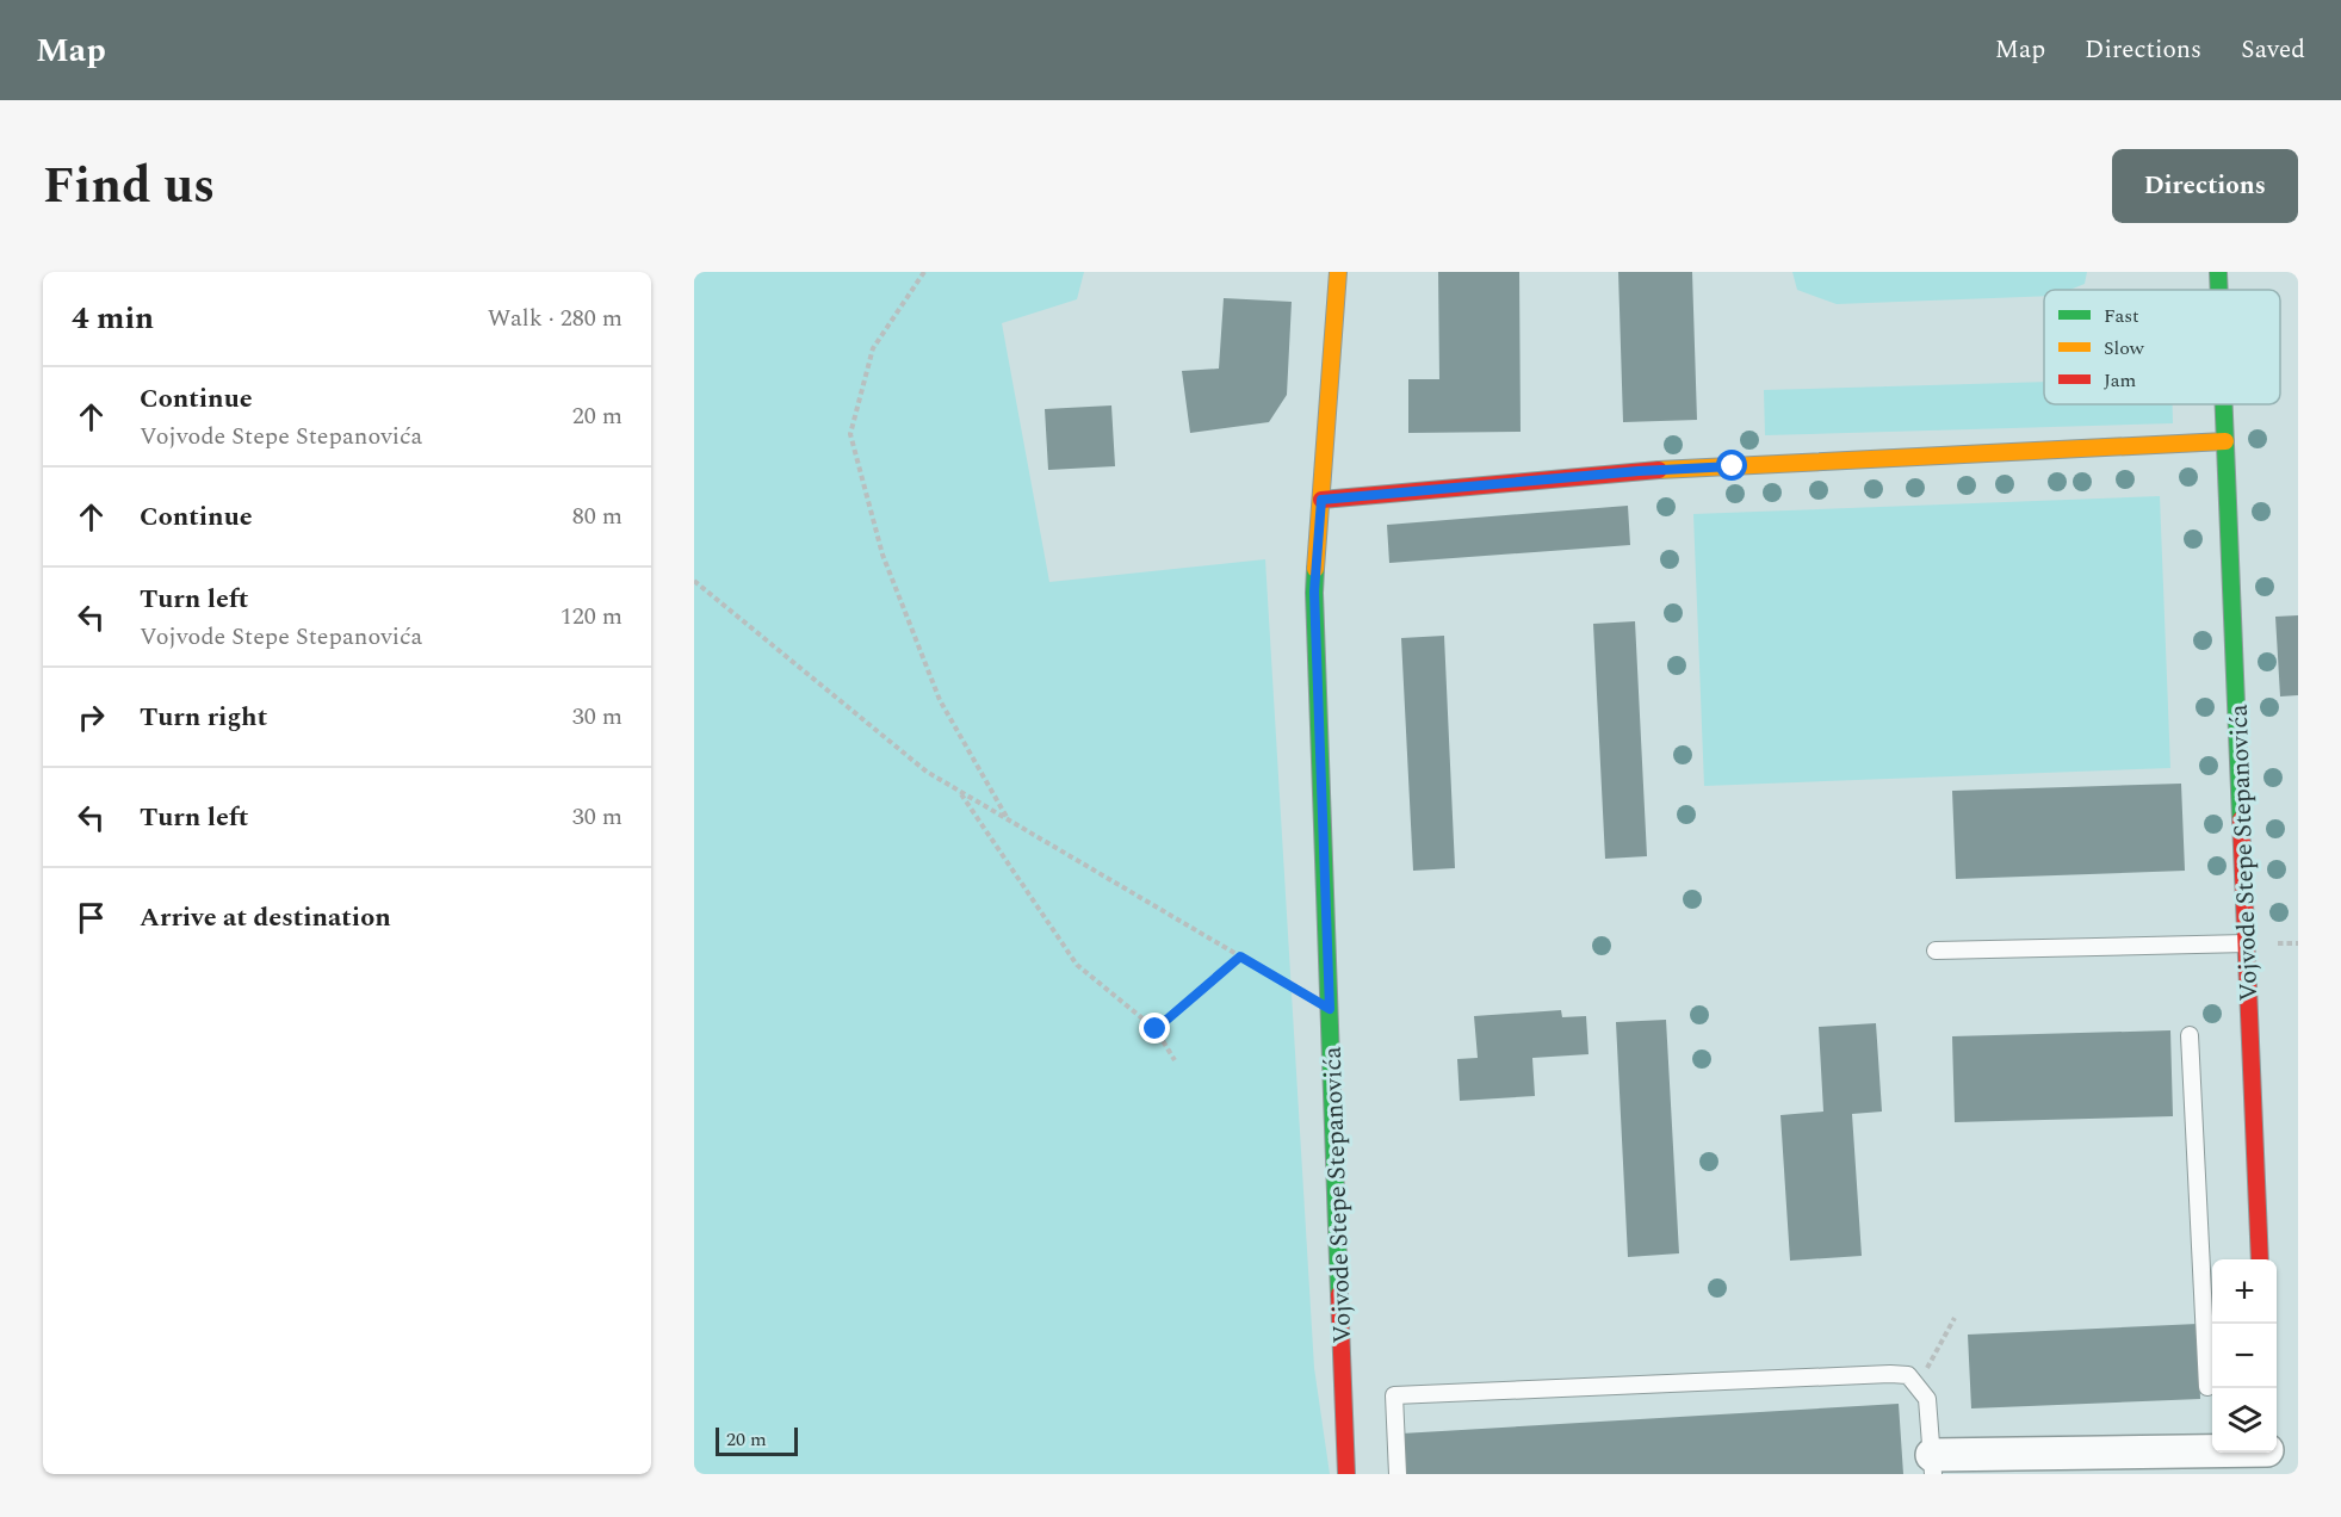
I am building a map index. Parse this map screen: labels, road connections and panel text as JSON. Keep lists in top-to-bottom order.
{
  "streets": {
    "street": ["Vojvode Stepe Stepanovića"]
  },
  "legend": ["Fast", "Slow", "Jam"],
  "scale_bar": "20 m",
  "page": {
    "header": "Map",
    "nav": ["Map", "Directions", "Saved"],
    "title": "Find us",
    "buttons": "Directions",
    "heading": ["4 min", "Walk · 280 m"],
    "list": [
      ["Continue", "Vojvode Stepe Stepanovića", "20 m"],
      ["Continue", "80 m"],
      ["Turn left", "Vojvode Stepe Stepanovića", "120 m"],
      ["Turn right", "30 m"],
      ["Turn left", "30 m"],
      "Arrive at destination"
    ],
    "map_buttons": ["+", "−"],
    "scale": "20 m"
  }
}
